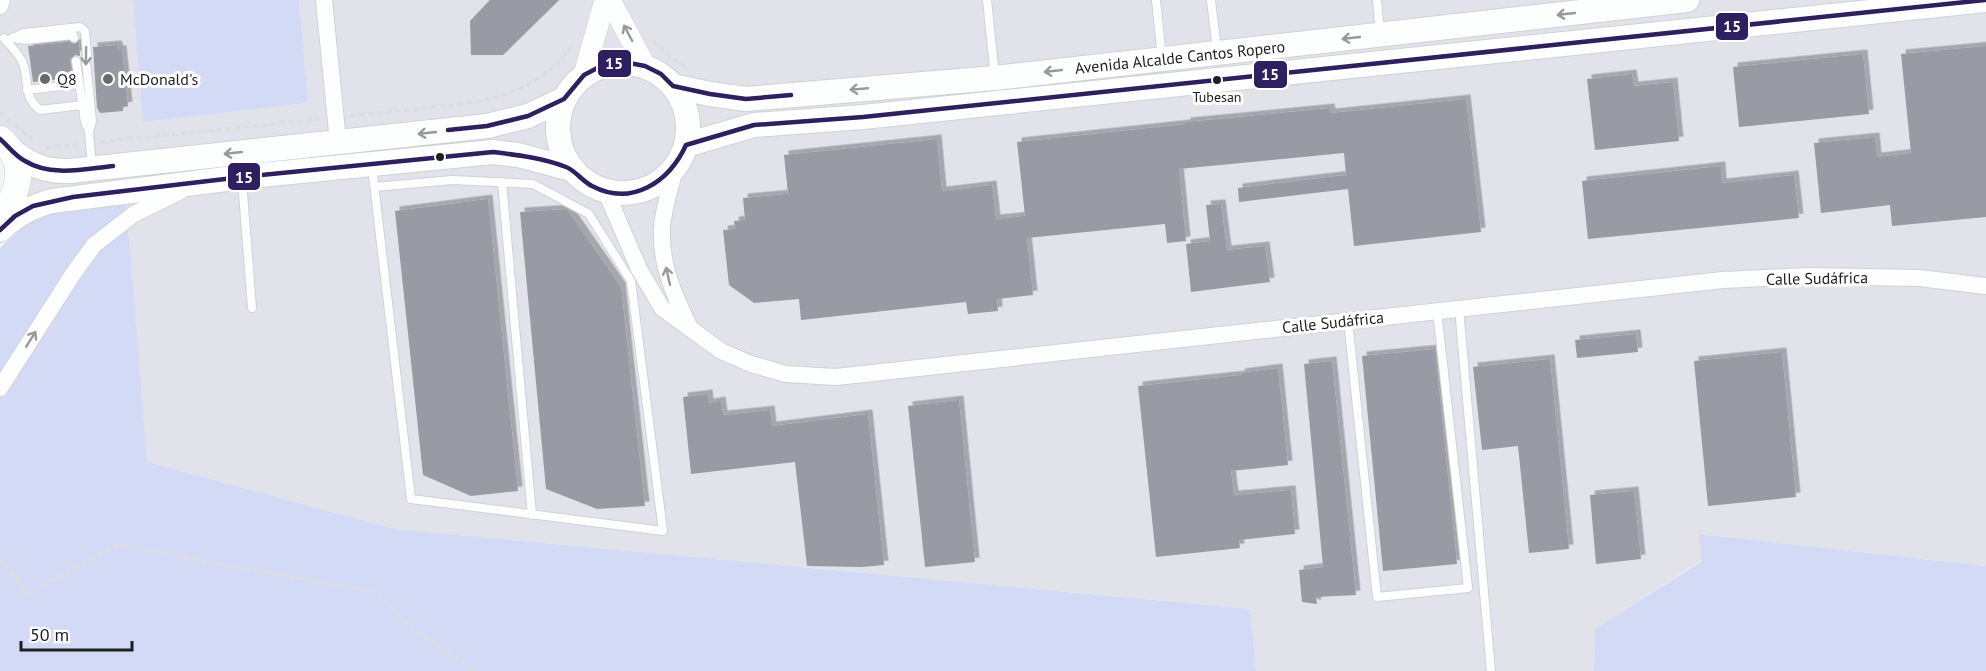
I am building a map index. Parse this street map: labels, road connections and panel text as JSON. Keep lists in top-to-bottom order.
{
  "streets": {
    "main road": ["Avenida Alcalde Cantos Ropero"],
    "street": ["Calle Sudáfrica"]
  },
  "crossings": [
    ["Avenida Alcalde Cantos Ropero", "Calle Sudáfrica"]
  ],
  "places": ["Q8", "McDonald's", "Tubesan"],
  "lines": ["transit line 15"],
  "scale_bar": "50 m"
}
